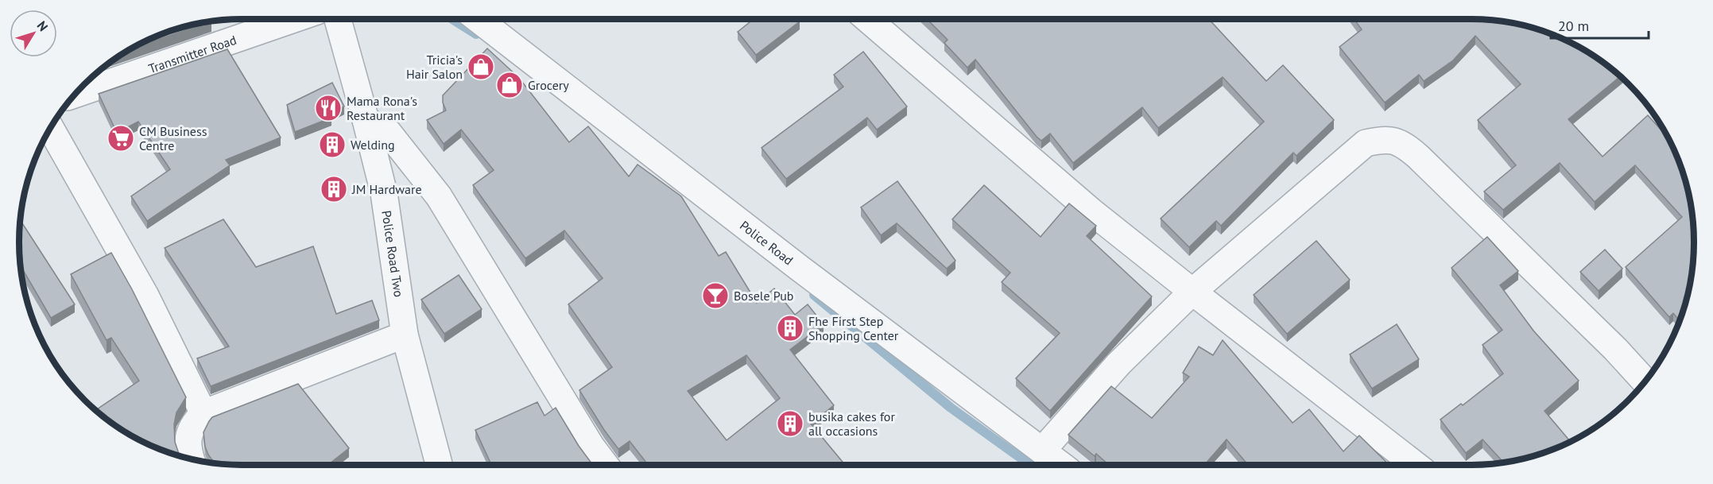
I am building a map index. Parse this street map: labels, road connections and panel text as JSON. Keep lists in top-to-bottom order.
{
  "streets": {
    "street": ["Transmitter Road", "Police Road", "Police Road Two"]
  },
  "places": {
    "shop": ["Tricia's Hair Salon", "Grocery"],
    "restaurant": ["Mama Rona's Restaurant"],
    "supermarket": ["CM Business Centre"],
    "building": [
      "Welding",
      "JM Hardware",
      "Fhe First Step Shopping Center",
      "busika cakes for all occasions"
    ],
    "bar": ["Bosele Pub"]
  },
  "scale_bar": "20 m",
  "north": "top right"
}
